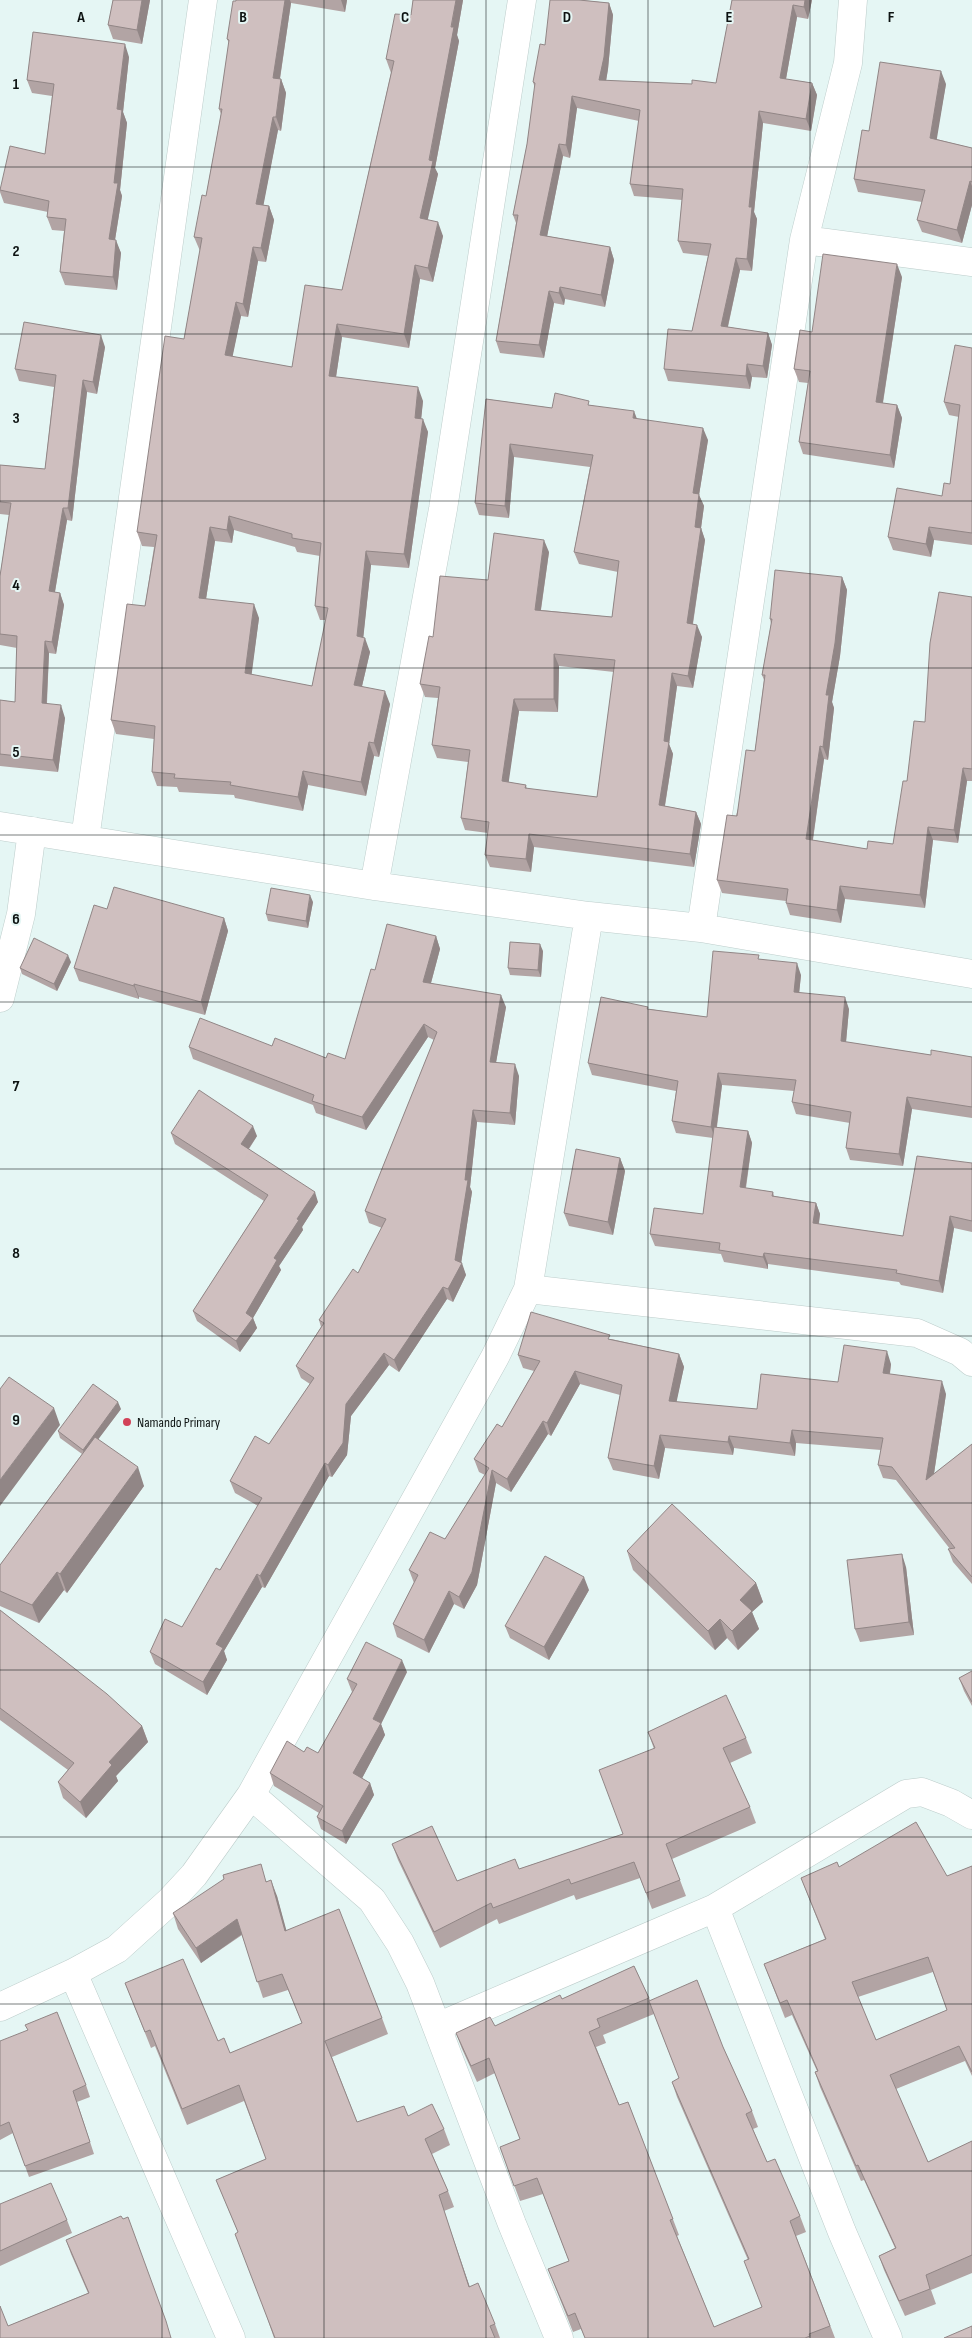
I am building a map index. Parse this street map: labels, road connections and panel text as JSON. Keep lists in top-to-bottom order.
{
  "places": ["Namando Primary"],
  "grid": {
    "columns": [
      "A",
      "B",
      "C",
      "D",
      "E",
      "F"
    ],
    "rows": [
      "1",
      "2",
      "3",
      "4",
      "5",
      "6",
      "7",
      "8",
      "9"
    ]
  }
}
